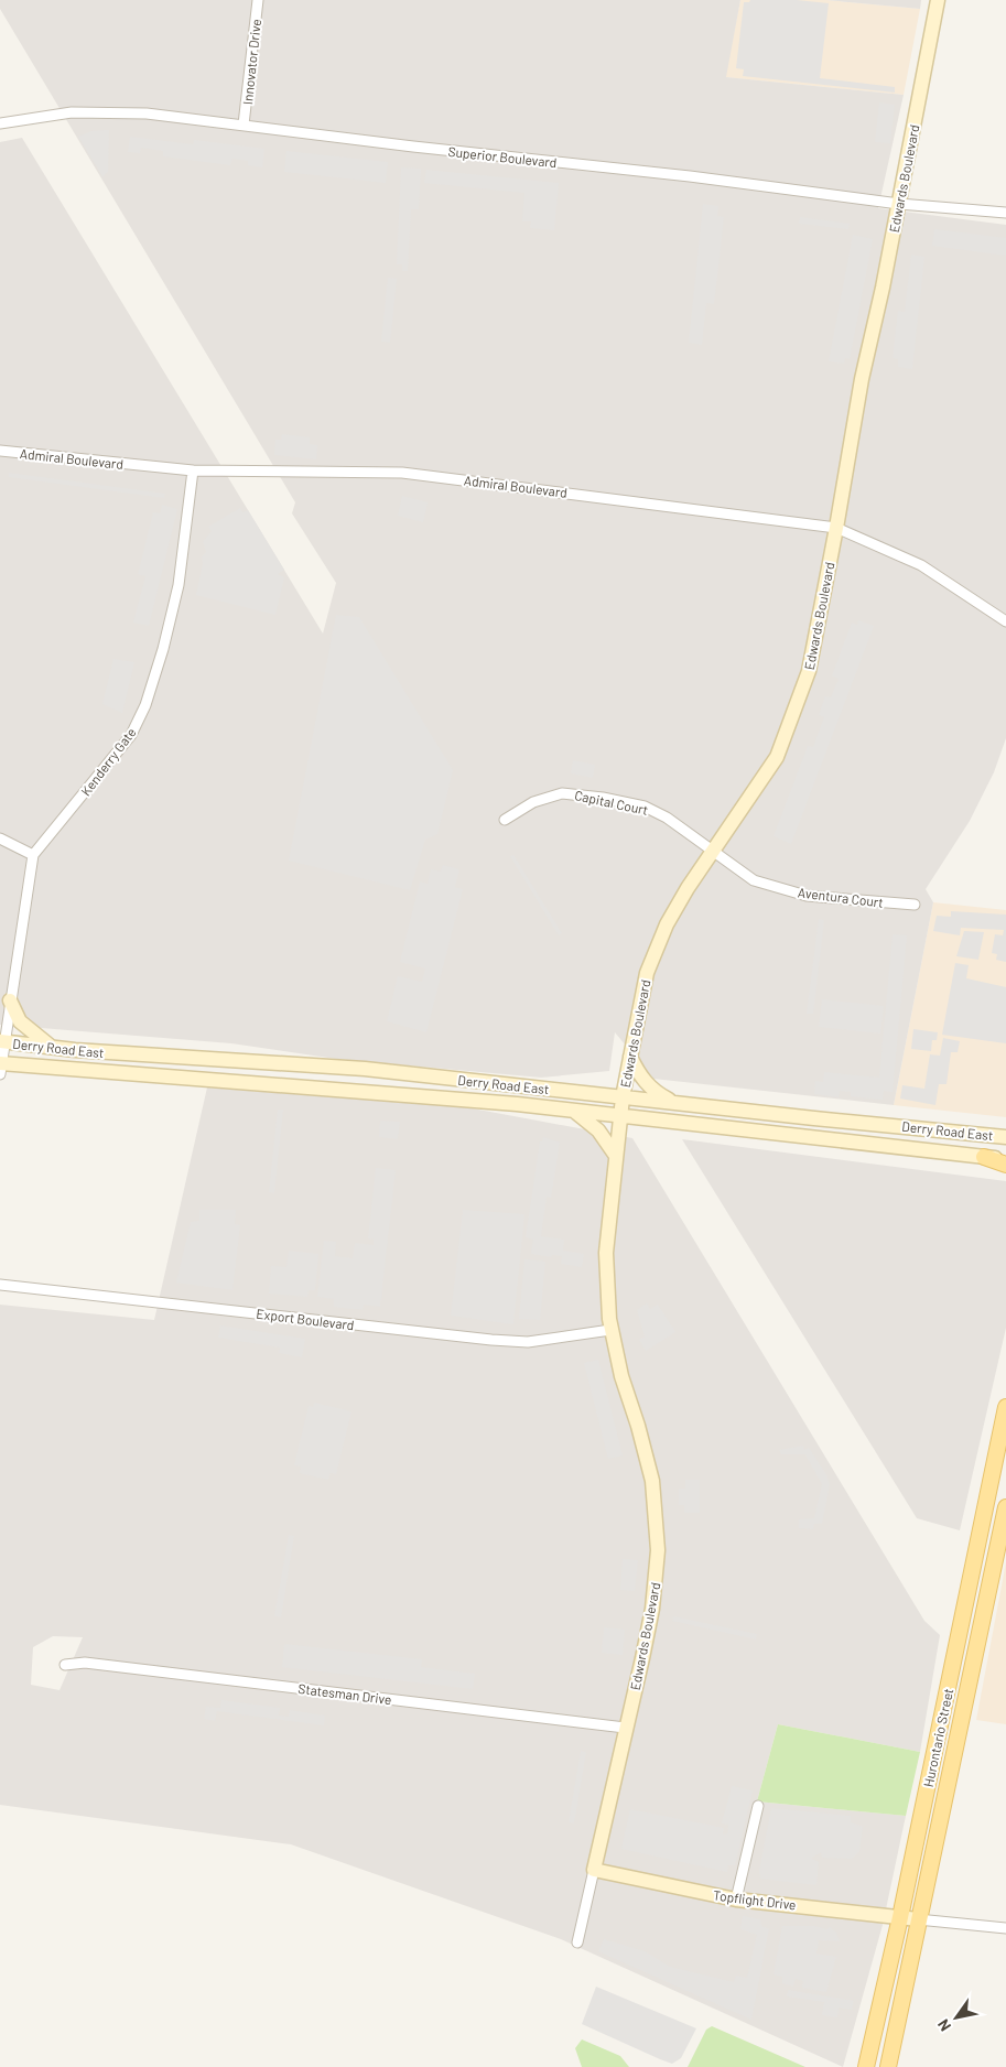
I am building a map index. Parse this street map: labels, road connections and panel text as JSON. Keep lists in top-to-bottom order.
{
  "streets": {
    "main road": [
      "Edwards Boulevard",
      "Derry Road East",
      "Hurontario Street",
      "Topflight Drive"
    ],
    "street": [
      "Innovator Drive",
      "Superior Boulevard",
      "Admiral Boulevard",
      "Kenderry Gate",
      "Capital Court",
      "Aventura Court",
      "Export Boulevard",
      "Statesman Drive"
    ]
  },
  "crossings": [
    ["Innovator Drive", "Superior Boulevard"],
    ["Superior Boulevard", "Edwards Boulevard"],
    ["Edwards Boulevard", "Admiral Boulevard"],
    ["Edwards Boulevard", "Capital Court"],
    ["Edwards Boulevard", "Aventura Court"],
    ["Edwards Boulevard", "Derry Road East"],
    ["Edwards Boulevard", "Export Boulevard"],
    ["Edwards Boulevard", "Statesman Drive"],
    ["Edwards Boulevard", "Topflight Drive"],
    ["Admiral Boulevard", "Kenderry Gate"],
    ["Capital Court", "Aventura Court"],
    ["Hurontario Street", "Topflight Drive"]
  ],
  "north": "bottom left"
}
